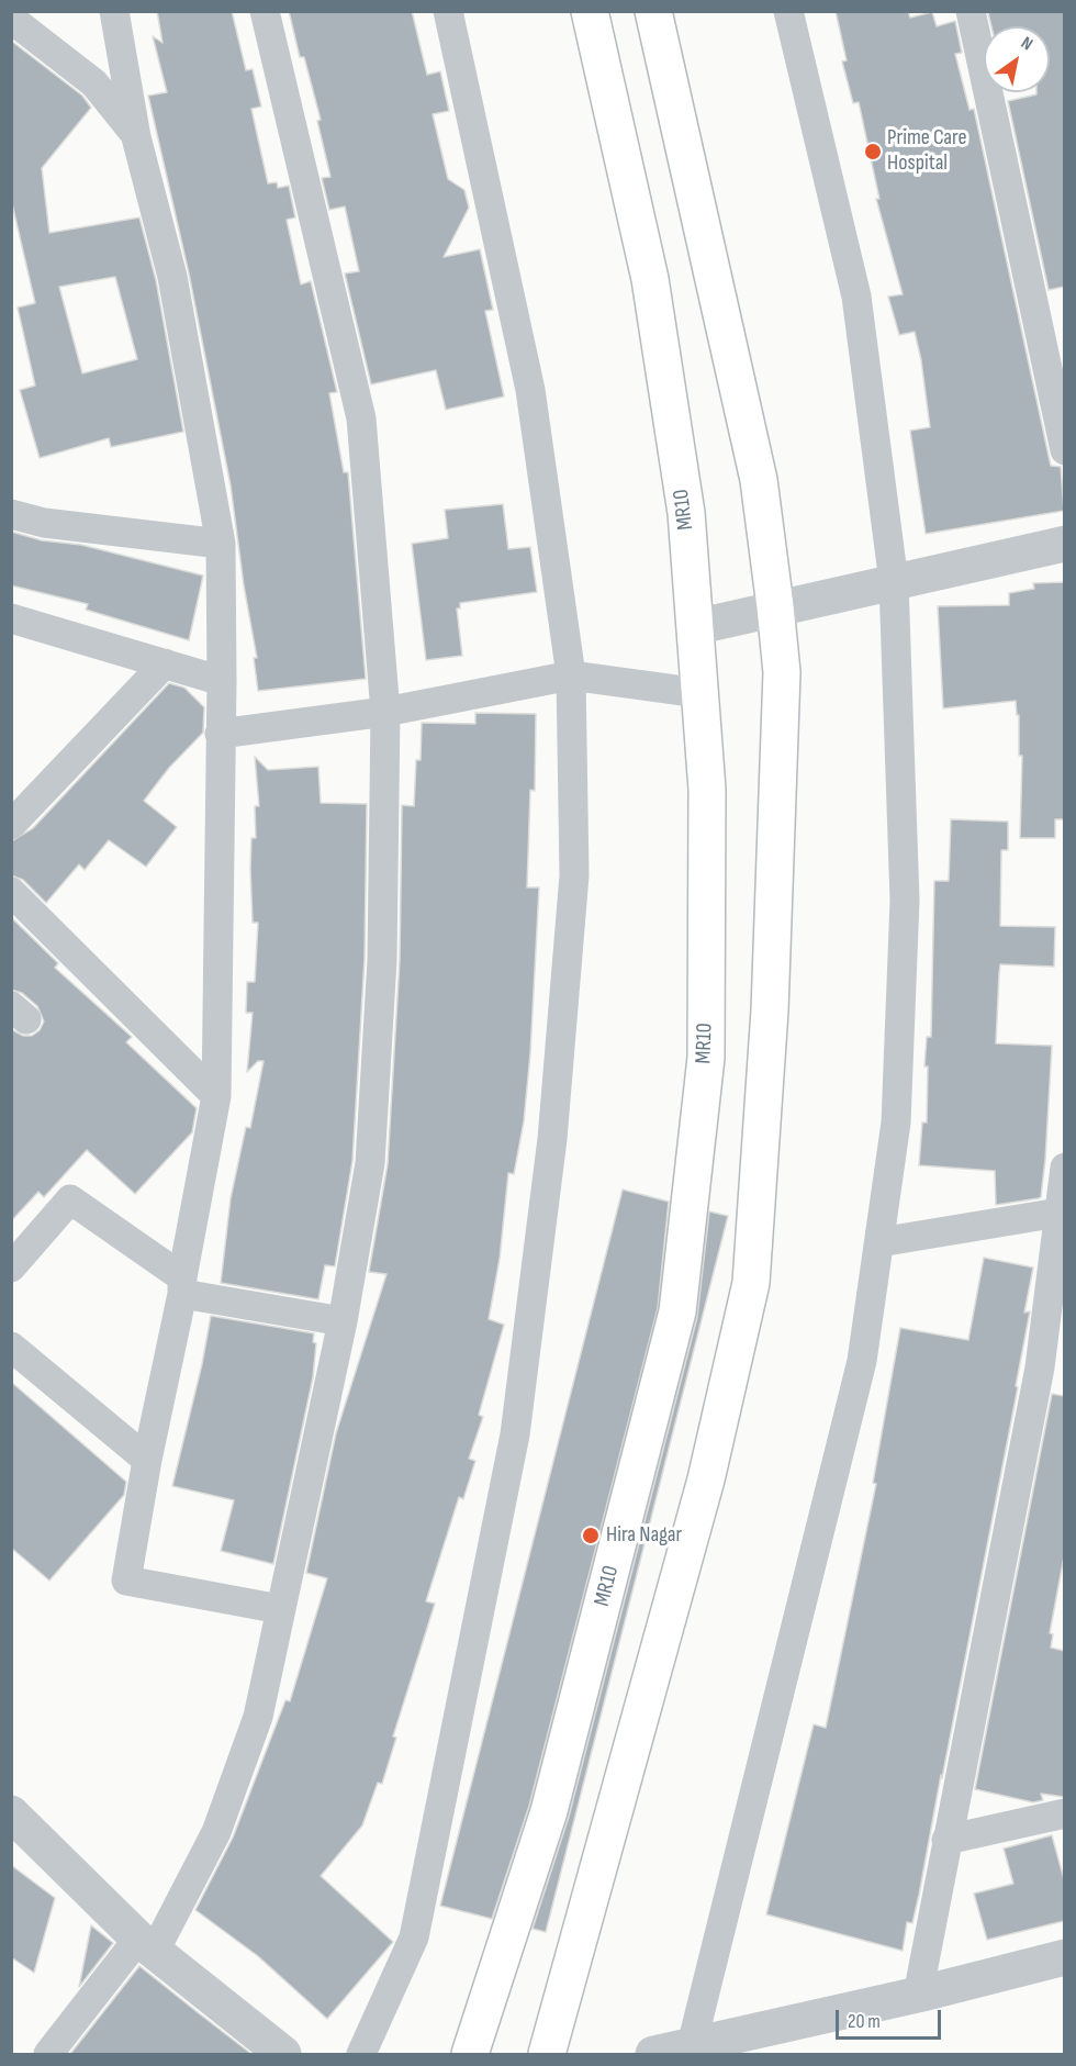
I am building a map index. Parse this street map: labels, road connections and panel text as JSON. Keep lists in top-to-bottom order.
{
  "streets": {
    "main road": ["MR10"]
  },
  "places": ["Prime Care Hospital", "Hira Nagar"],
  "scale_bar": "20 m",
  "north": "top right"
}
